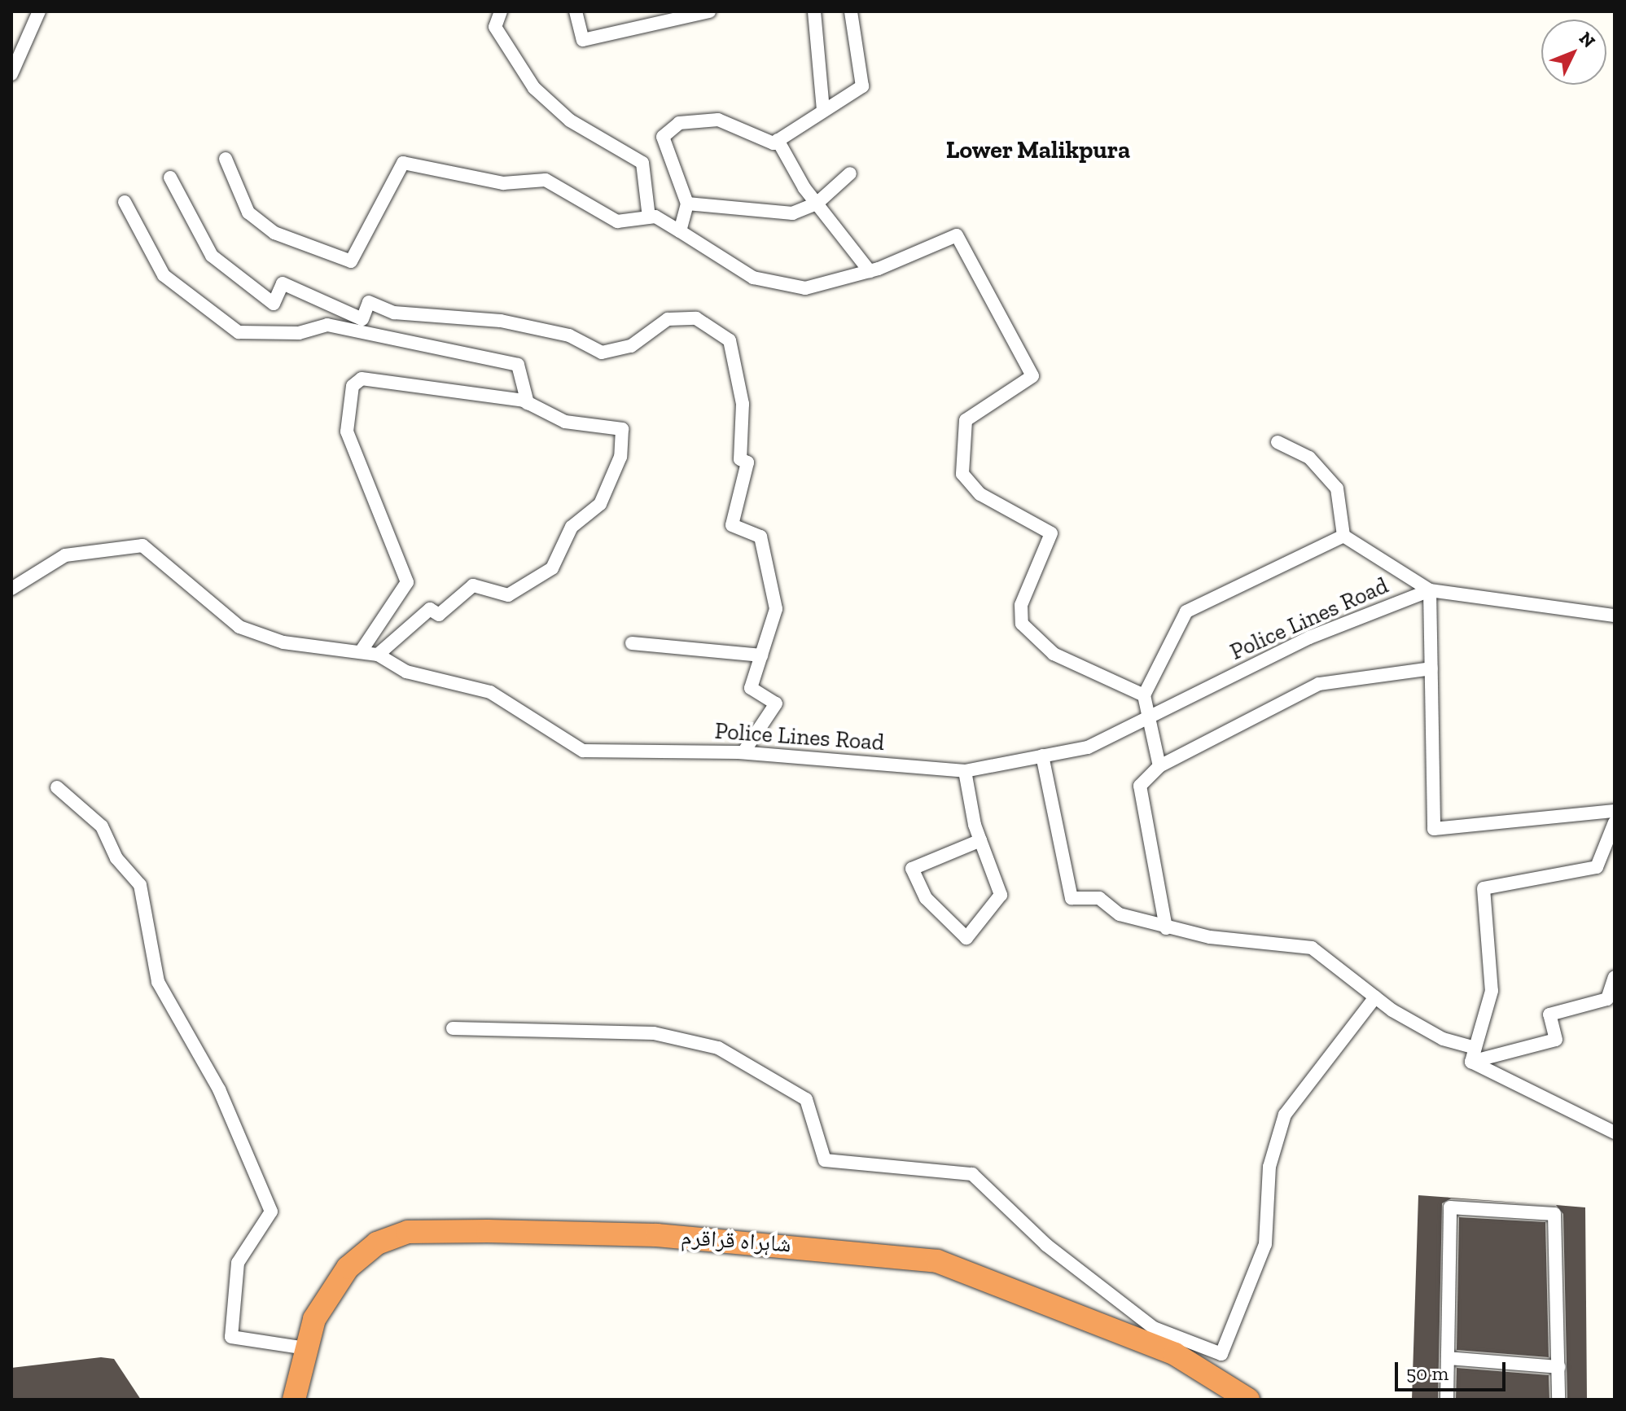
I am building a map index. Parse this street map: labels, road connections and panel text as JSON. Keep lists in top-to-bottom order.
{
  "streets": {
    "highway": ["شاہراہ قراقرم"],
    "street": ["Police Lines Road"]
  },
  "districts": ["Lower Malikpura"],
  "scale_bar": "50 m",
  "north": "top right"
}
